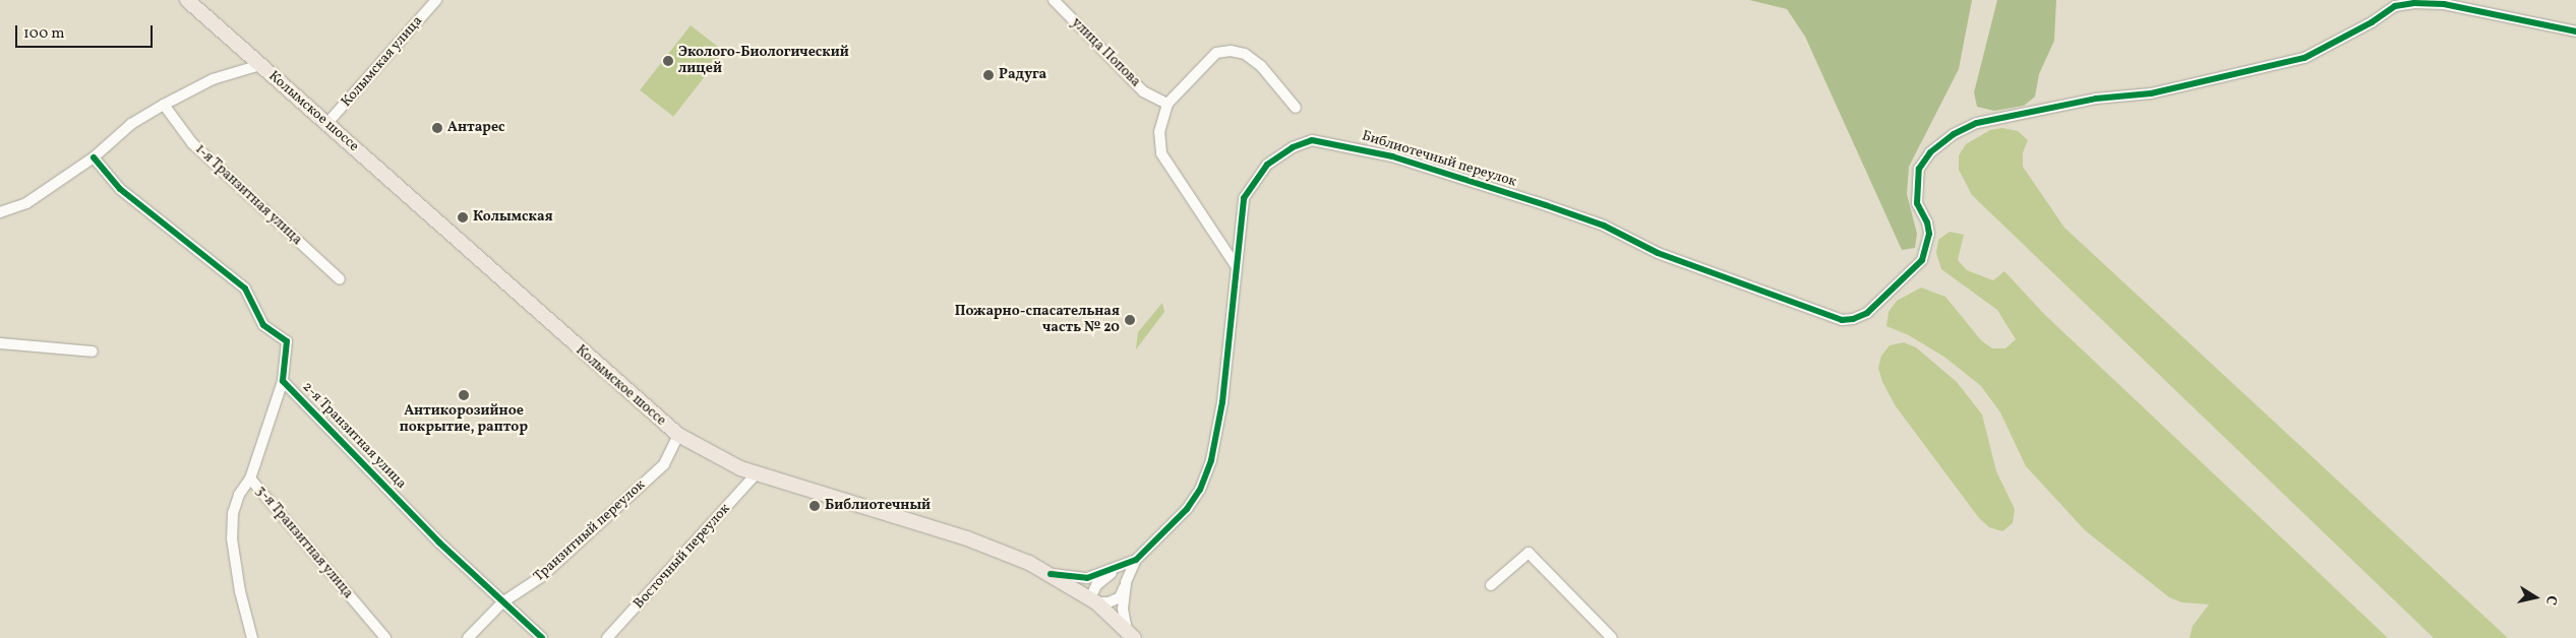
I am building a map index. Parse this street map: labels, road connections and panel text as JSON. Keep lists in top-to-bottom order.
{
  "streets": {
    "highway": ["Колымское шоссе"],
    "street": [
      "улица Попова",
      "Колымская улица",
      "Библиотечный переулок",
      "1-я Транзитная улица",
      "2-я Транзитная улица",
      "Транзитный переулок",
      "3-я Транзитная улица",
      "Восточный переулок"
    ]
  },
  "crossings": [
    ["Колымская улица", "Колымское шоссе"],
    ["Колымское шоссе", "Библиотечный переулок"],
    ["Колымское шоссе", "Транзитный переулок"],
    ["Колымское шоссе", "Восточный переулок"],
    ["2-я Транзитная улица", "Транзитный переулок"],
    ["2-я Транзитная улица", "3-я Транзитная улица"]
  ],
  "places": [
    "Эколого-Биологический лицей",
    "Радуга",
    "Антарес",
    "Колымская",
    "Пожарно-спасательная часть № 20",
    "Антикорозийное покрытие, раптор",
    "Библиотечный"
  ],
  "scale_bar": "100 m",
  "north": "right"
}
